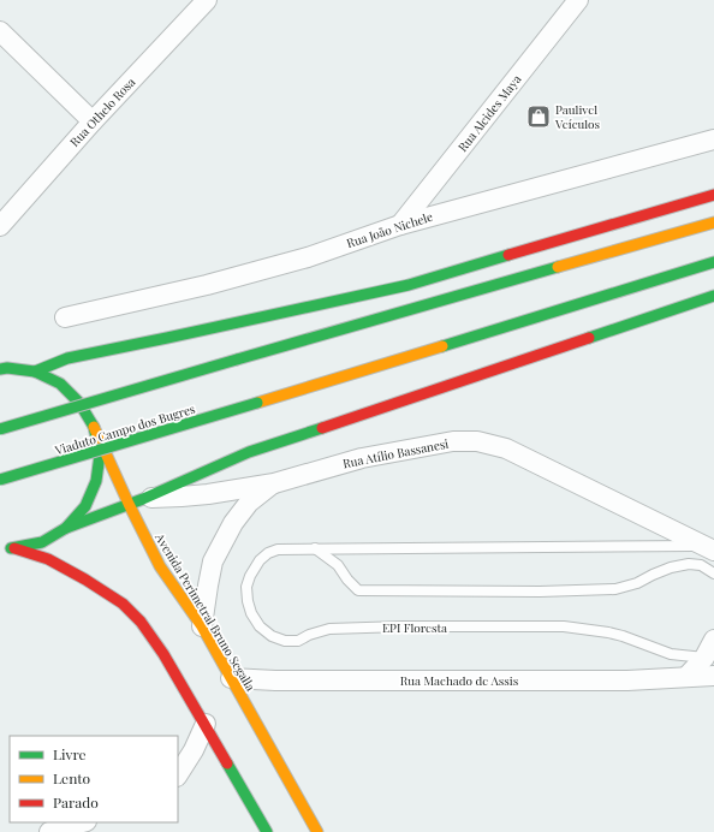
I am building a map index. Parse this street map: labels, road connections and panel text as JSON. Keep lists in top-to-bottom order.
{
  "streets": {
    "highway": ["Viaduto Campo dos Bugres", "Avenida Perimetral Bruno Segalla"],
    "street": [
      "Rua Othelo Rosa",
      "Rua Alcides Maya",
      "Rua João Nichele",
      "Rua Atílio Bassanesi",
      "Rua Machado de Assis"
    ],
    "lane": ["EPI Floresta"]
  },
  "crossings": [
    ["Rua Alcides Maya", "Rua João Nichele"],
    ["Rua Atílio Bassanesi", "Avenida Perimetral Bruno Segalla"],
    ["Rua Atílio Bassanesi", "EPI Floresta"],
    ["Avenida Perimetral Bruno Segalla", "Rua Machado de Assis"]
  ],
  "places": {
    "shop": ["Paulivel Veículos"]
  },
  "legend": ["Livre", "Lento", "Parado"]
}
